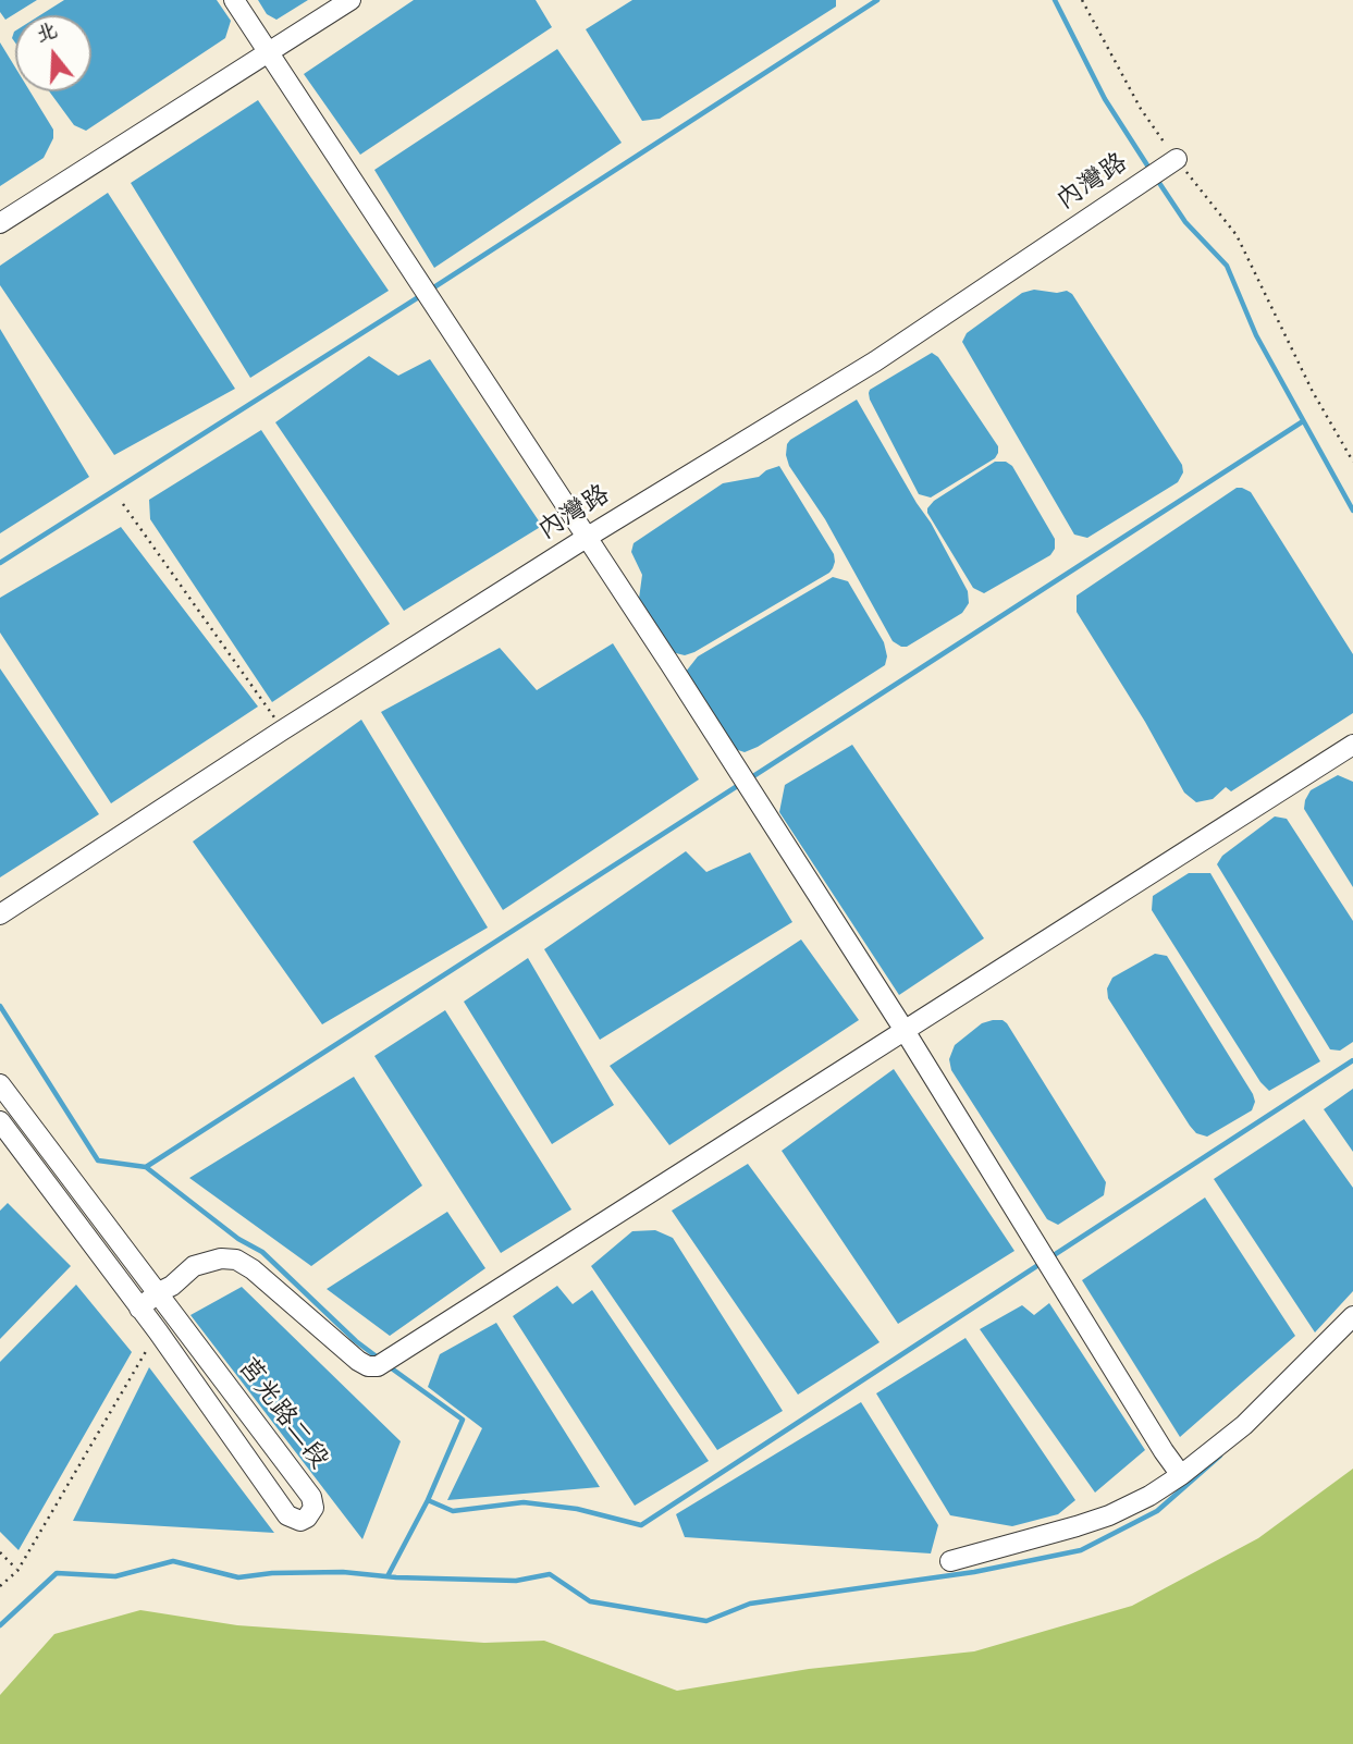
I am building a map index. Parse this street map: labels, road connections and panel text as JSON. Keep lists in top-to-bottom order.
{
  "streets": {
    "street": ["內灣路", "莒光路二段"]
  },
  "north": "top"
}
